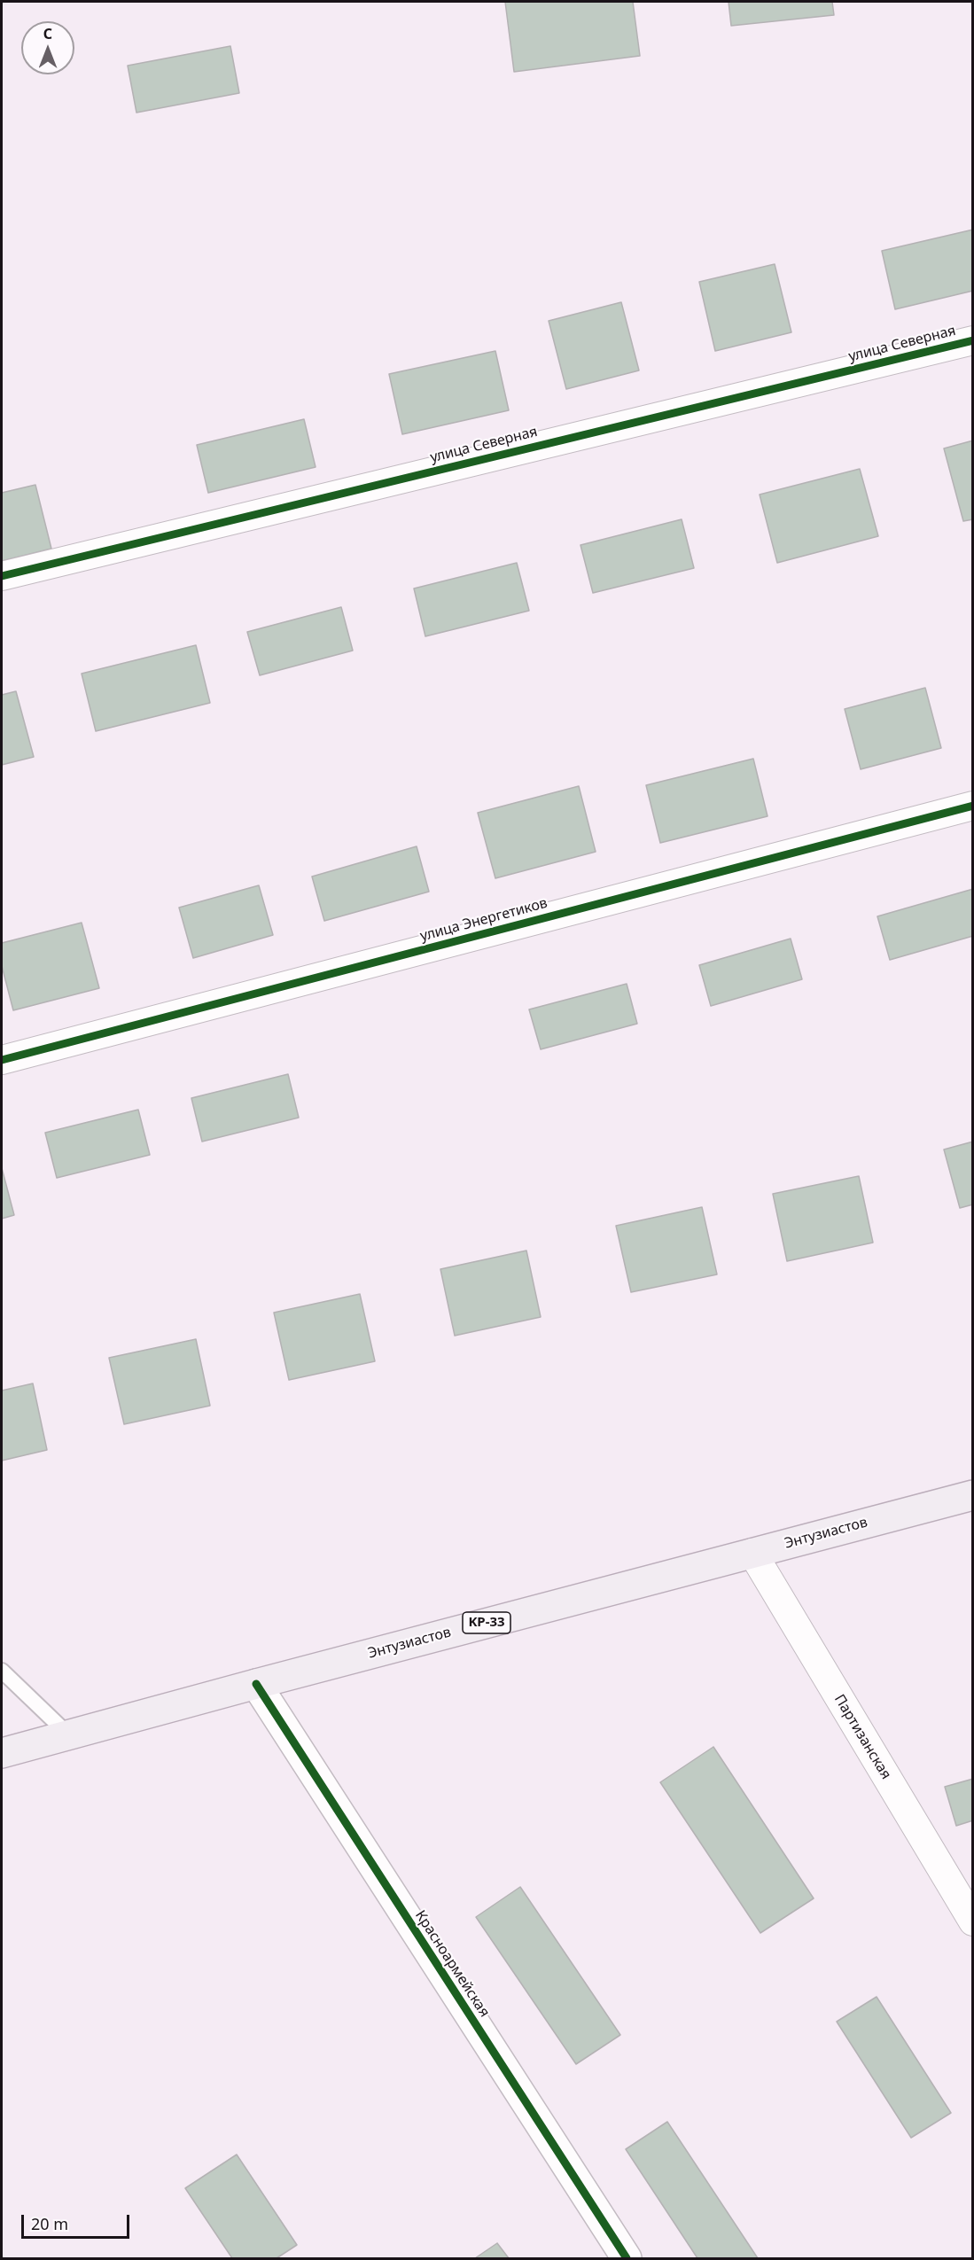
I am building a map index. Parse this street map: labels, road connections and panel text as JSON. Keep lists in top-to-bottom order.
{
  "streets": {
    "main road": ["Энтузиастов", "KP-33"],
    "street": [
      "улица Северная",
      "улица Энергетиков",
      "Партизанская",
      "Красноармейская"
    ]
  },
  "crossings": [
    ["Энтузиастов", "Партизанская"],
    ["Энтузиастов", "Красноармейская"]
  ],
  "scale_bar": "20 m",
  "north": "top"
}
